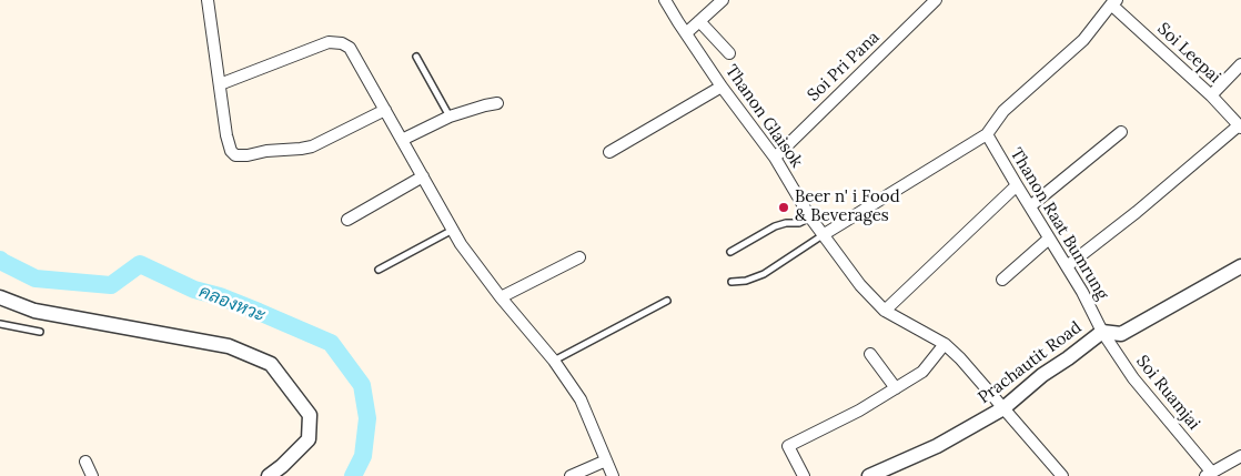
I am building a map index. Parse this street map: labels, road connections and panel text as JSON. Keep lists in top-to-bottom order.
{
  "streets": {
    "street": [
      "Soi Leepai",
      "Soi Pri Pana",
      "Thanon Glaisok",
      "Thanon Raat Bumrung",
      "Prachautit Road",
      "Soi Ruamjai"
    ]
  },
  "crossings": [
    ["Soi Pri Pana", "Thanon Glaisok"],
    ["Thanon Glaisok", "Prachautit Road"],
    ["Thanon Raat Bumrung", "Prachautit Road"],
    ["Thanon Raat Bumrung", "Soi Ruamjai"],
    ["Prachautit Road", "Soi Ruamjai"]
  ],
  "water": ["คลองหวะ"],
  "places": ["Beer n' i Food & Beverages"]
}
